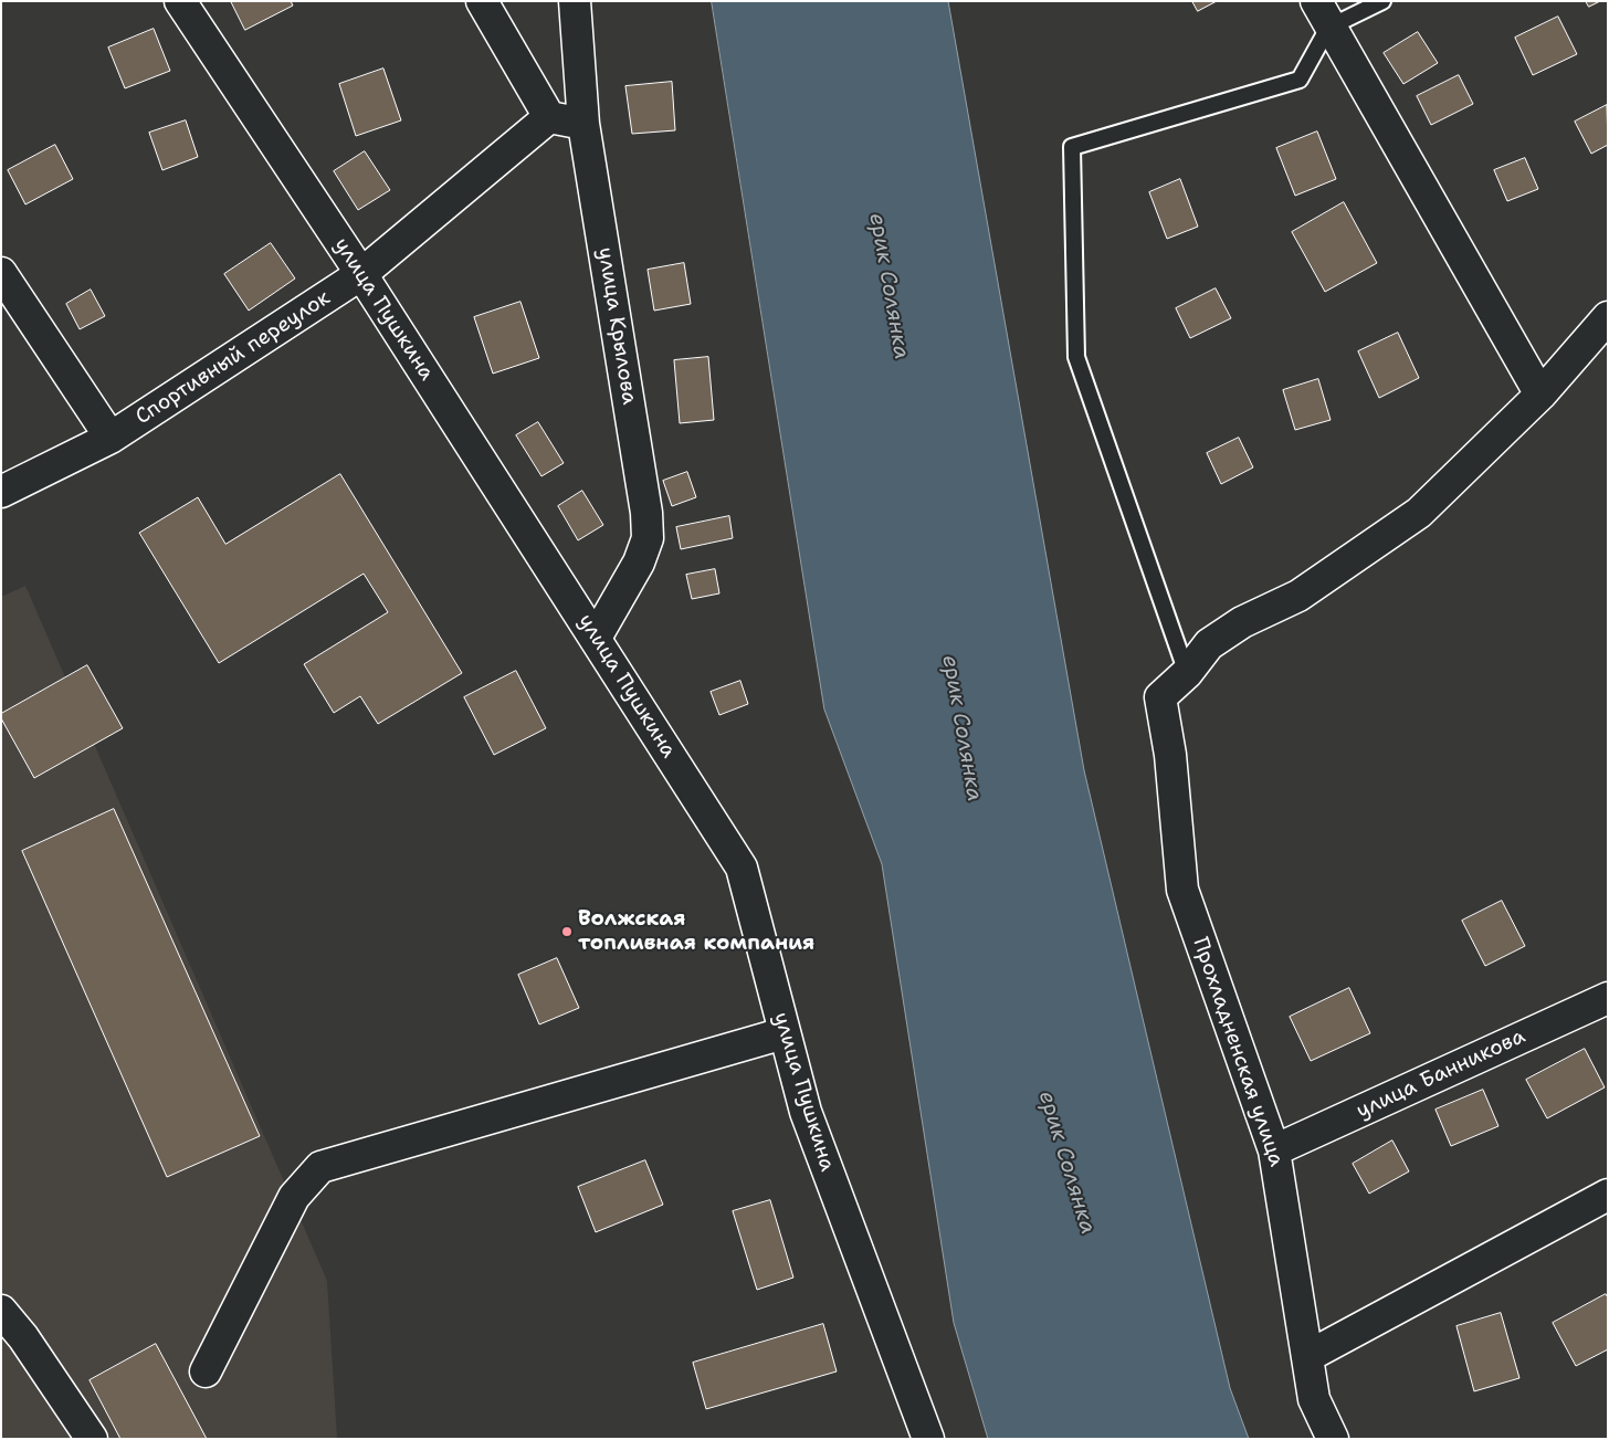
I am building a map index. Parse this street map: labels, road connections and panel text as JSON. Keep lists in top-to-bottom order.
{
  "streets": {
    "street": [
      "улица Пушкина",
      "улица Крылова",
      "Спортивный переулок",
      "Прохладненская улица",
      "улица Банникова"
    ]
  },
  "crossings": [
    ["улица Пушкина", "улица Крылова"],
    ["улица Пушкина", "Спортивный переулок"],
    ["Прохладненская улица", "улица Банникова"]
  ],
  "water": ["ерик Солянка"],
  "places": ["Волжская топливная компания"]
}
